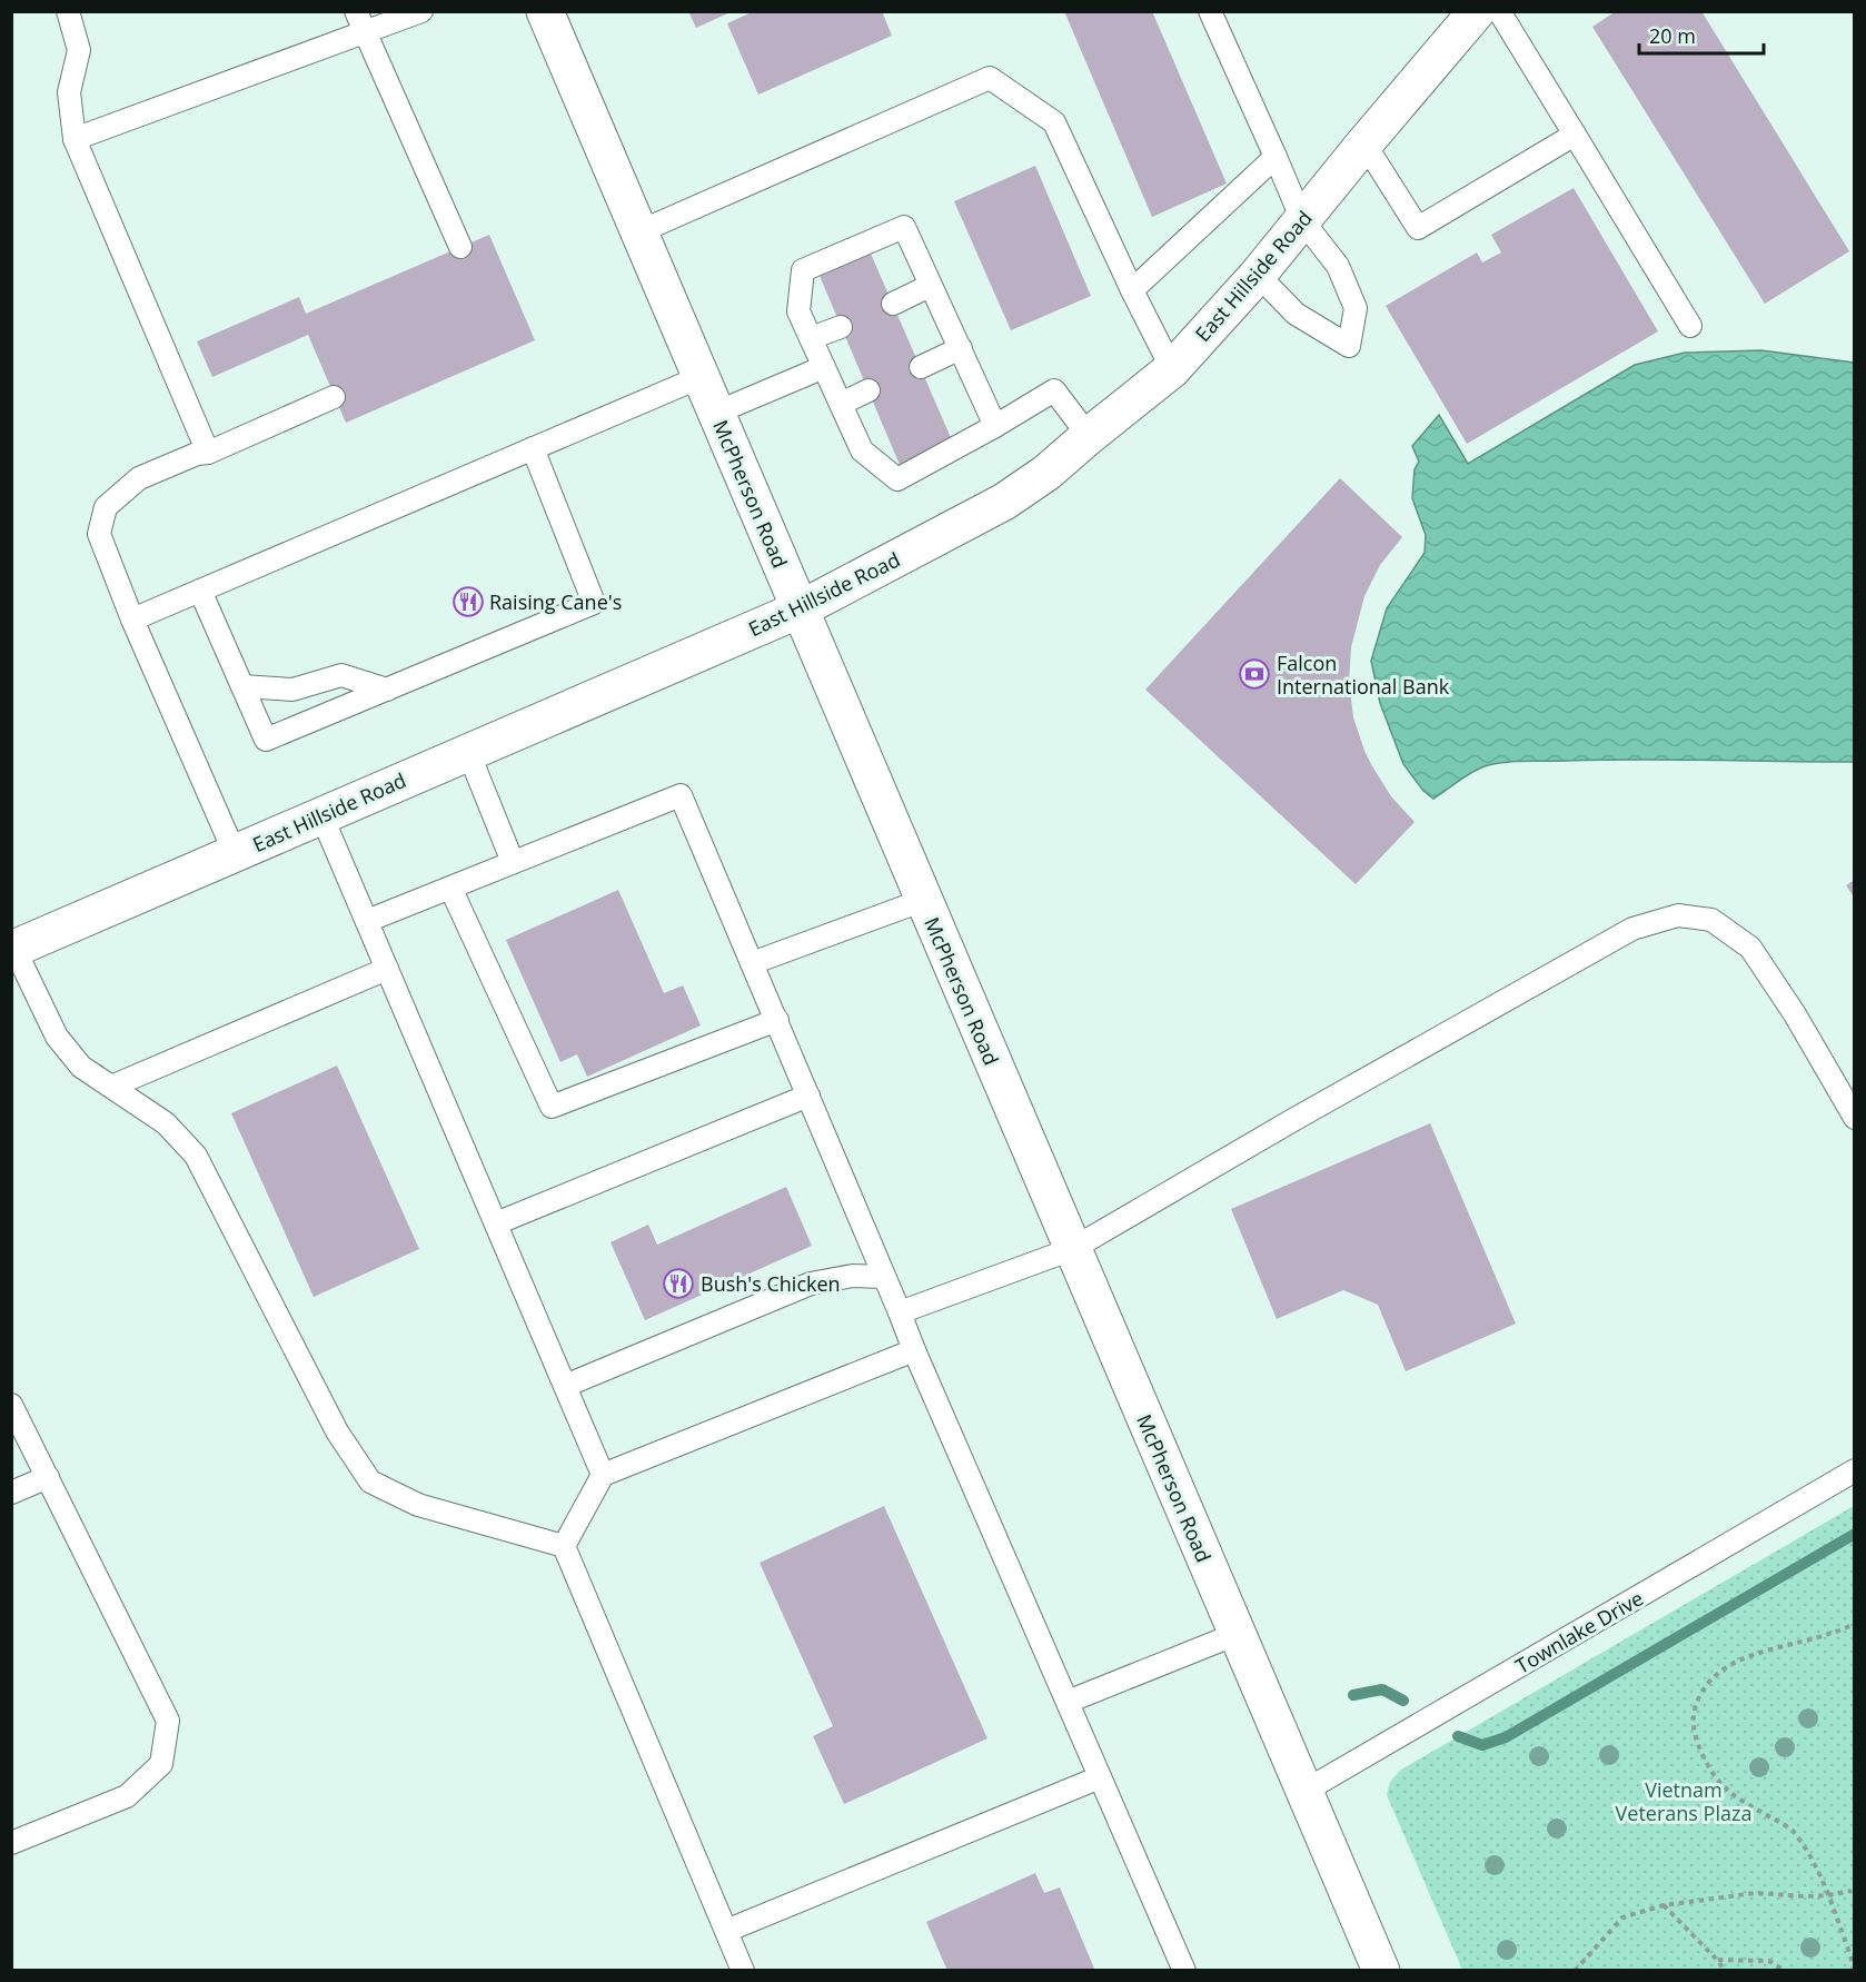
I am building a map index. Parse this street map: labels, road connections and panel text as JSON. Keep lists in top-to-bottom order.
{
  "streets": {
    "main road": ["East Hillside Road", "McPherson Road"],
    "lane": ["Townlake Drive"]
  },
  "crossings": [
    ["East Hillside Road", "McPherson Road"],
    ["McPherson Road", "Townlake Drive"]
  ],
  "parks": ["Vietnam Veterans Plaza"],
  "places": {
    "restaurant": ["Raising Cane's", "Bush's Chicken"],
    "bank": ["Falcon International Bank"]
  },
  "scale_bar": "20 m"
}
